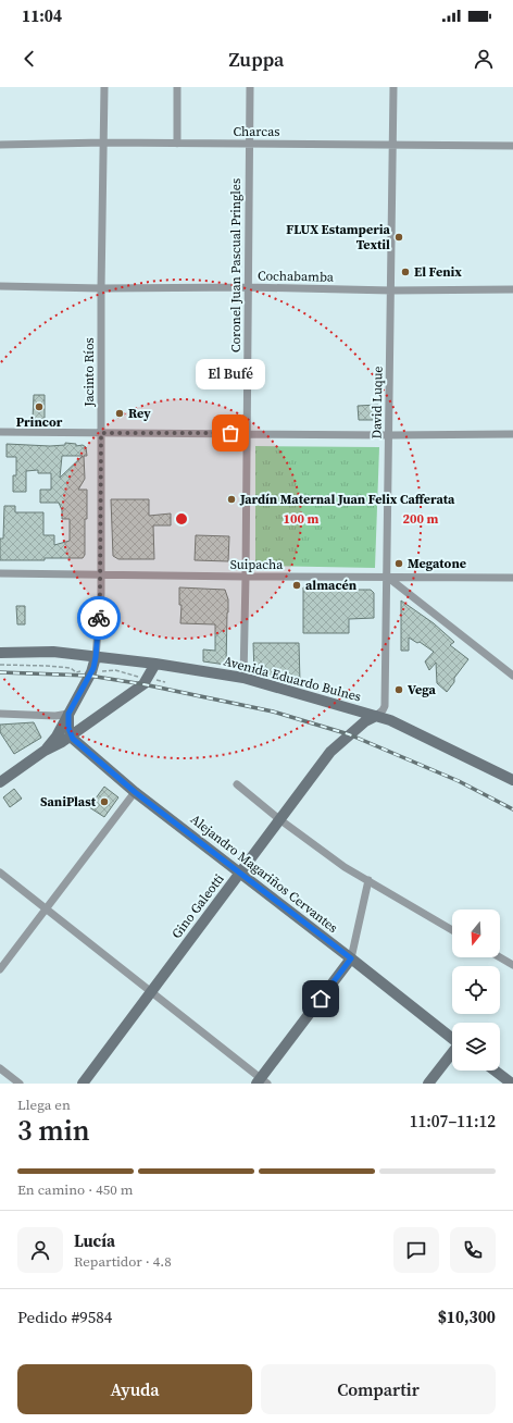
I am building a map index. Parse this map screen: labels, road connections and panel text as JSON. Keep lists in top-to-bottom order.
{
  "streets": {
    "main road": ["Avenida Eduardo Bulnes", "Alejandro Magariños Cervantes", "Gino Galeotti"],
    "street": [
      "Charcas",
      "Coronel Juan Pascual Pringles",
      "Cochabamba",
      "Jacinto Ríos",
      "David Luque",
      "Suipacha"
    ]
  },
  "crossings": [
    ["Charcas", "Coronel Juan Pascual Pringles"],
    ["Charcas", "Jacinto Ríos"],
    ["Charcas", "David Luque"],
    ["Coronel Juan Pascual Pringles", "Cochabamba"],
    ["Coronel Juan Pascual Pringles", "Suipacha"],
    ["Coronel Juan Pascual Pringles", "Avenida Eduardo Bulnes"],
    ["Cochabamba", "Jacinto Ríos"],
    ["Cochabamba", "David Luque"],
    ["Jacinto Ríos", "Suipacha"],
    ["Jacinto Ríos", "Avenida Eduardo Bulnes"],
    ["David Luque", "Suipacha"],
    ["David Luque", "Avenida Eduardo Bulnes"],
    ["David Luque", "Gino Galeotti"],
    ["Avenida Eduardo Bulnes", "Gino Galeotti"],
    ["Alejandro Magariños Cervantes", "Gino Galeotti"]
  ],
  "places": [
    "FLUX Estamperia Textil",
    "El Fenix",
    "Princor",
    "Rey",
    "El Bufé",
    "Jardín Maternal Juan Felix Cafferata",
    "Megatone",
    "almacén",
    "Vega",
    "SaniPlast"
  ],
  "north": "bottom",
  "page": {
    "status": "11:04",
    "header": "Zuppa",
    "bubble": "El Bufé",
    "heading": ["3 min", "Llega en", "11:07–11:12"],
    "panel": [
      "Lucía",
      "Repartidor · 4.8",
      "Pedido #9584",
      "$10,300"
    ],
    "bar": "En camino · 450 m",
    "buttons": ["Ayuda", "Compartir"]
  },
  "rings": ["100 m", "200 m"]
}
